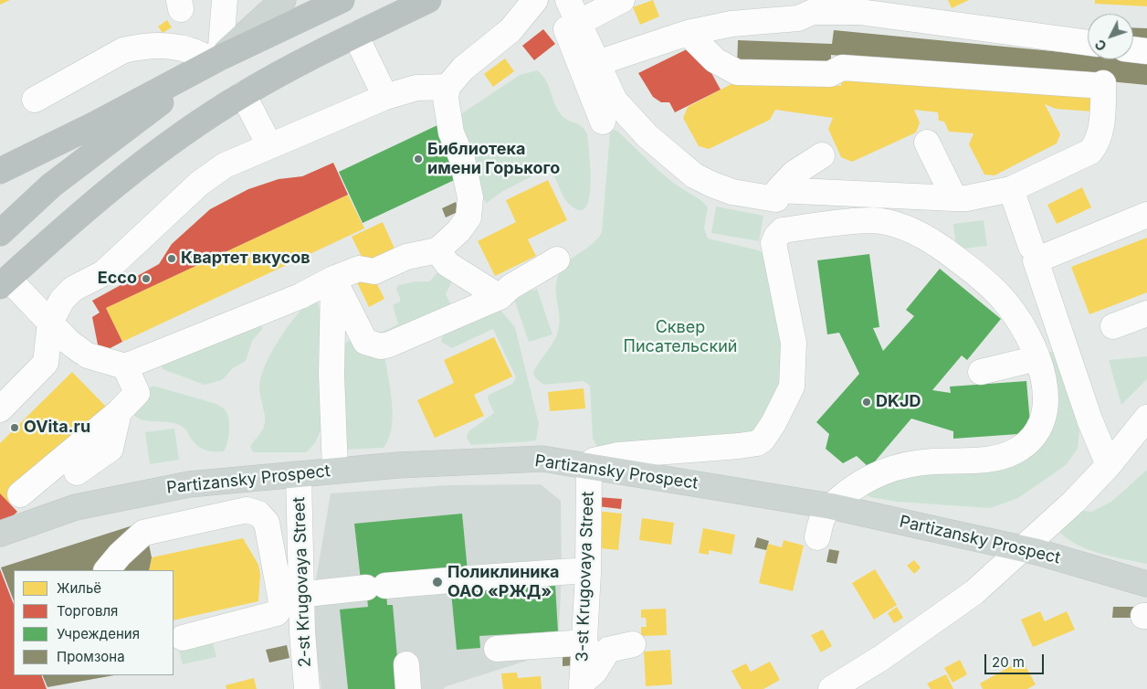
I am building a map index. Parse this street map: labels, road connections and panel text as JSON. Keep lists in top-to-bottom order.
{
  "streets": {
    "main road": ["Partizansky Prospect"],
    "street": ["3-st Krugovaya Street", "2-st Krugovaya Street"]
  },
  "crossings": [
    ["Partizansky Prospect", "3-st Krugovaya Street"],
    ["Partizansky Prospect", "2-st Krugovaya Street"]
  ],
  "parks": ["Cквер Писательский"],
  "places": [
    "Библиотека имени Горького",
    "Квартет вкусов",
    "Ecco",
    "DKJD",
    "OVita.ru",
    "Поликлиника ОАО «РЖД»"
  ],
  "legend": [
    "Жильё",
    "Торговля",
    "Учреждения",
    "Промзона"
  ],
  "scale_bar": "20 m",
  "north": "bottom left"
}
